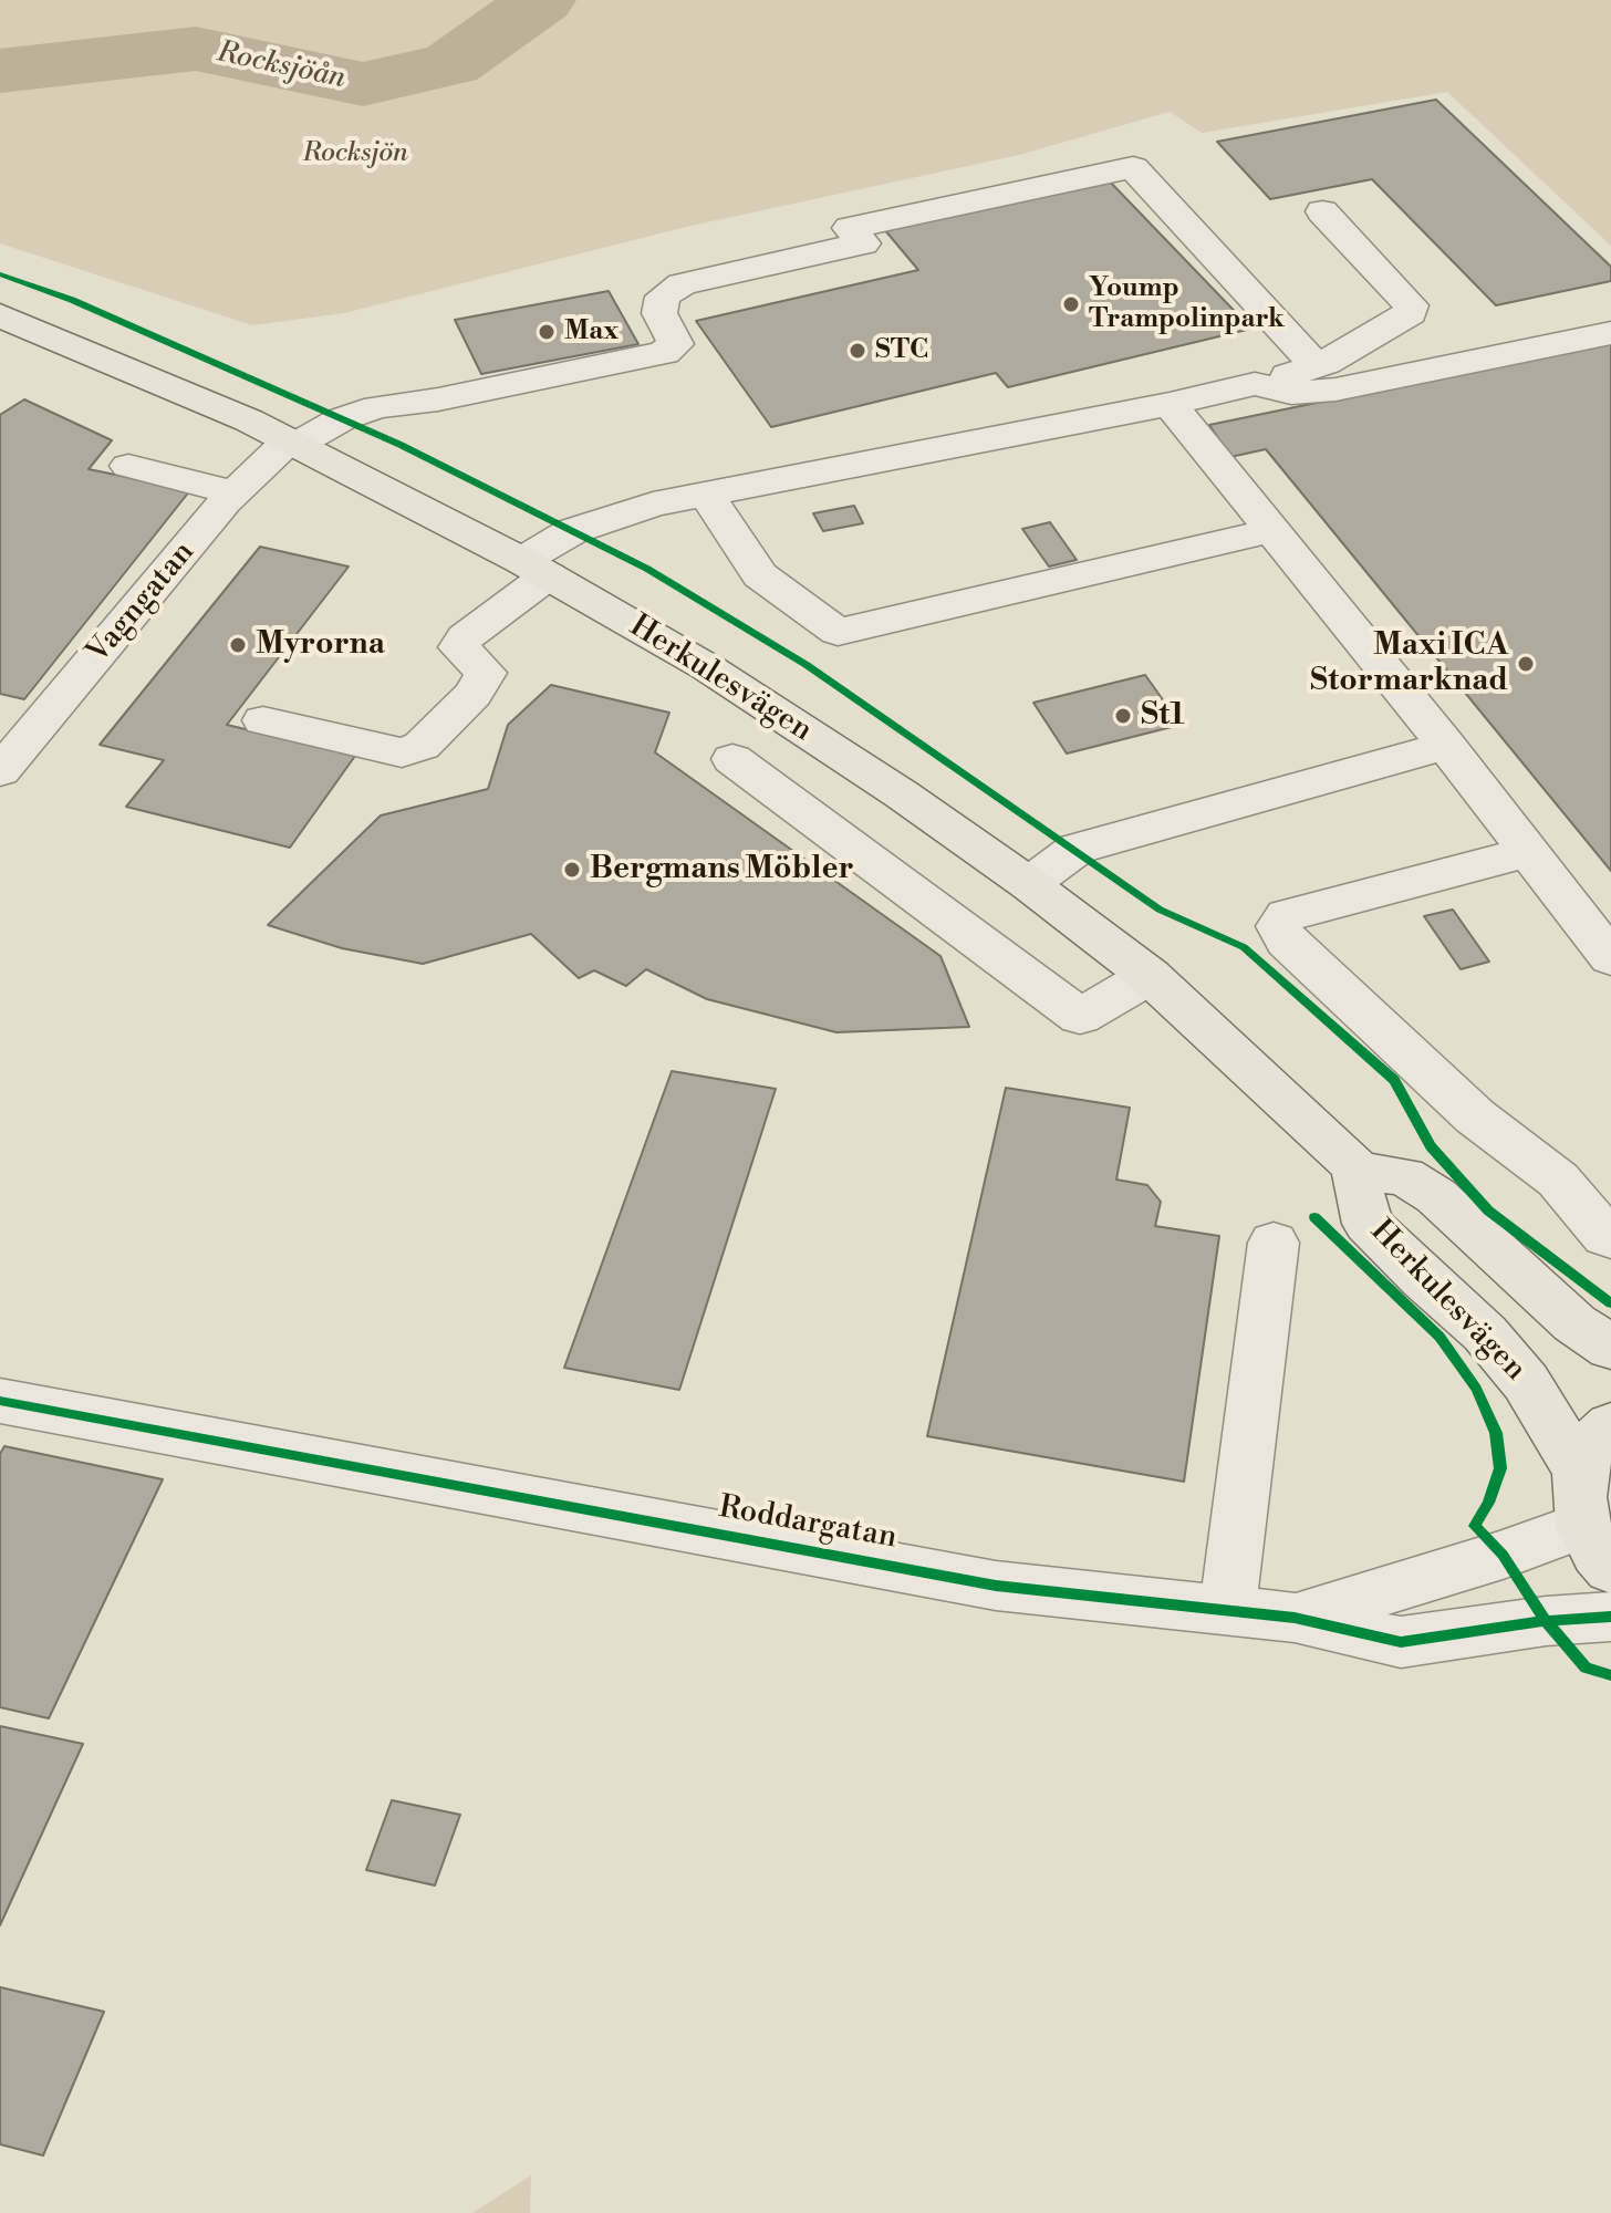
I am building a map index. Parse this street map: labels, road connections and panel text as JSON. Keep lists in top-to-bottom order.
{
  "streets": {
    "main road": ["Herkulesvägen"],
    "street": ["Vagngatan", "Roddargatan"]
  },
  "crossings": [
    ["Vagngatan", "Herkulesvägen"],
    ["Herkulesvägen", "Roddargatan"]
  ],
  "water": ["Rocksjöån"],
  "parks": ["Rocksjön"],
  "places": [
    "Yoump Trampolinpark",
    "Max",
    "STC",
    "Myrorna",
    "Maxi ICA Stormarknad",
    "St1",
    "Bergmans Möbler"
  ]
}
